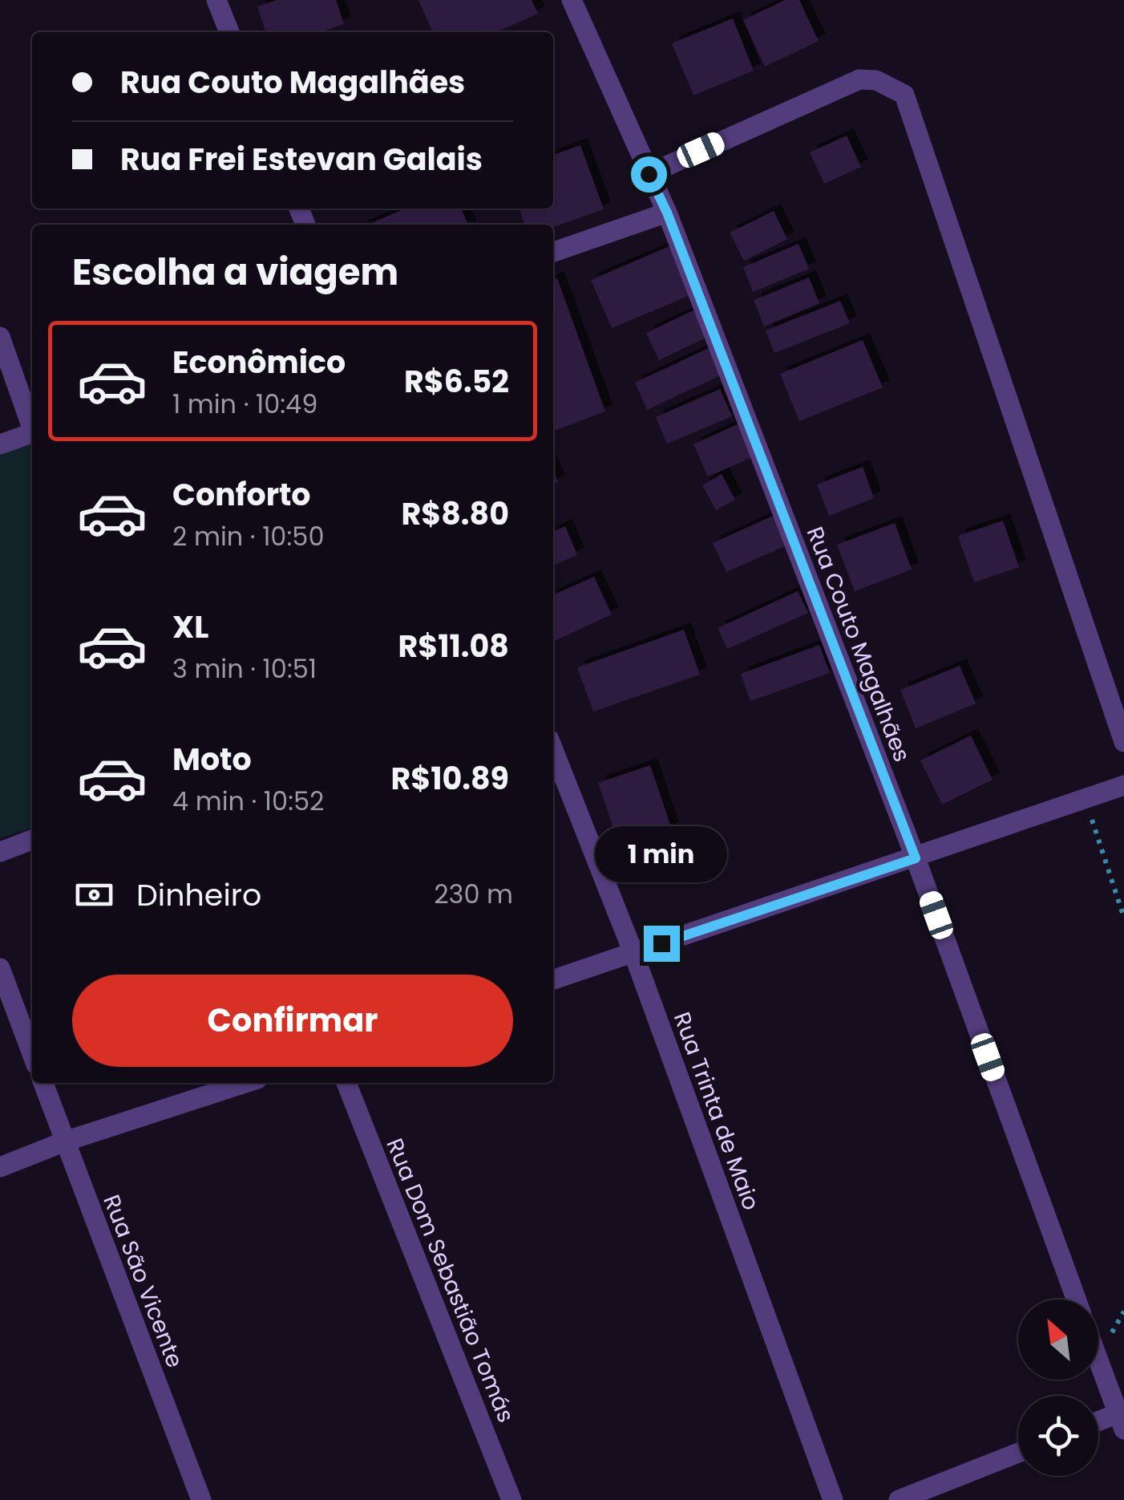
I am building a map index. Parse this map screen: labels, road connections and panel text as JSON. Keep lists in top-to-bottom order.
{
  "streets": {
    "street": [
      "Rua Couto Magalhães",
      "Rua Trinta de Maio",
      "Rua Dom Sebastião Tomás",
      "Rua São Vicente"
    ]
  },
  "north": "top left",
  "page": {
    "banner": ["Rua Couto Magalhães", "Rua Frei Estevan Galais"],
    "heading": "Escolha a viagem",
    "list": [
      {
        "name": "Econômico",
        "note": "1 min · 10:49",
        "value": "R$6.52"
      },
      {
        "name": "Conforto",
        "note": "2 min · 10:50",
        "value": "R$8.80"
      },
      {
        "name": "XL",
        "note": "3 min · 10:51",
        "value": "R$11.08"
      },
      {
        "name": "Moto",
        "note": "4 min · 10:52",
        "value": "R$10.89"
      }
    ],
    "bubble": "1 min",
    "pay": ["Dinheiro", "230 m"],
    "buttons": "Confirmar"
  }
}
